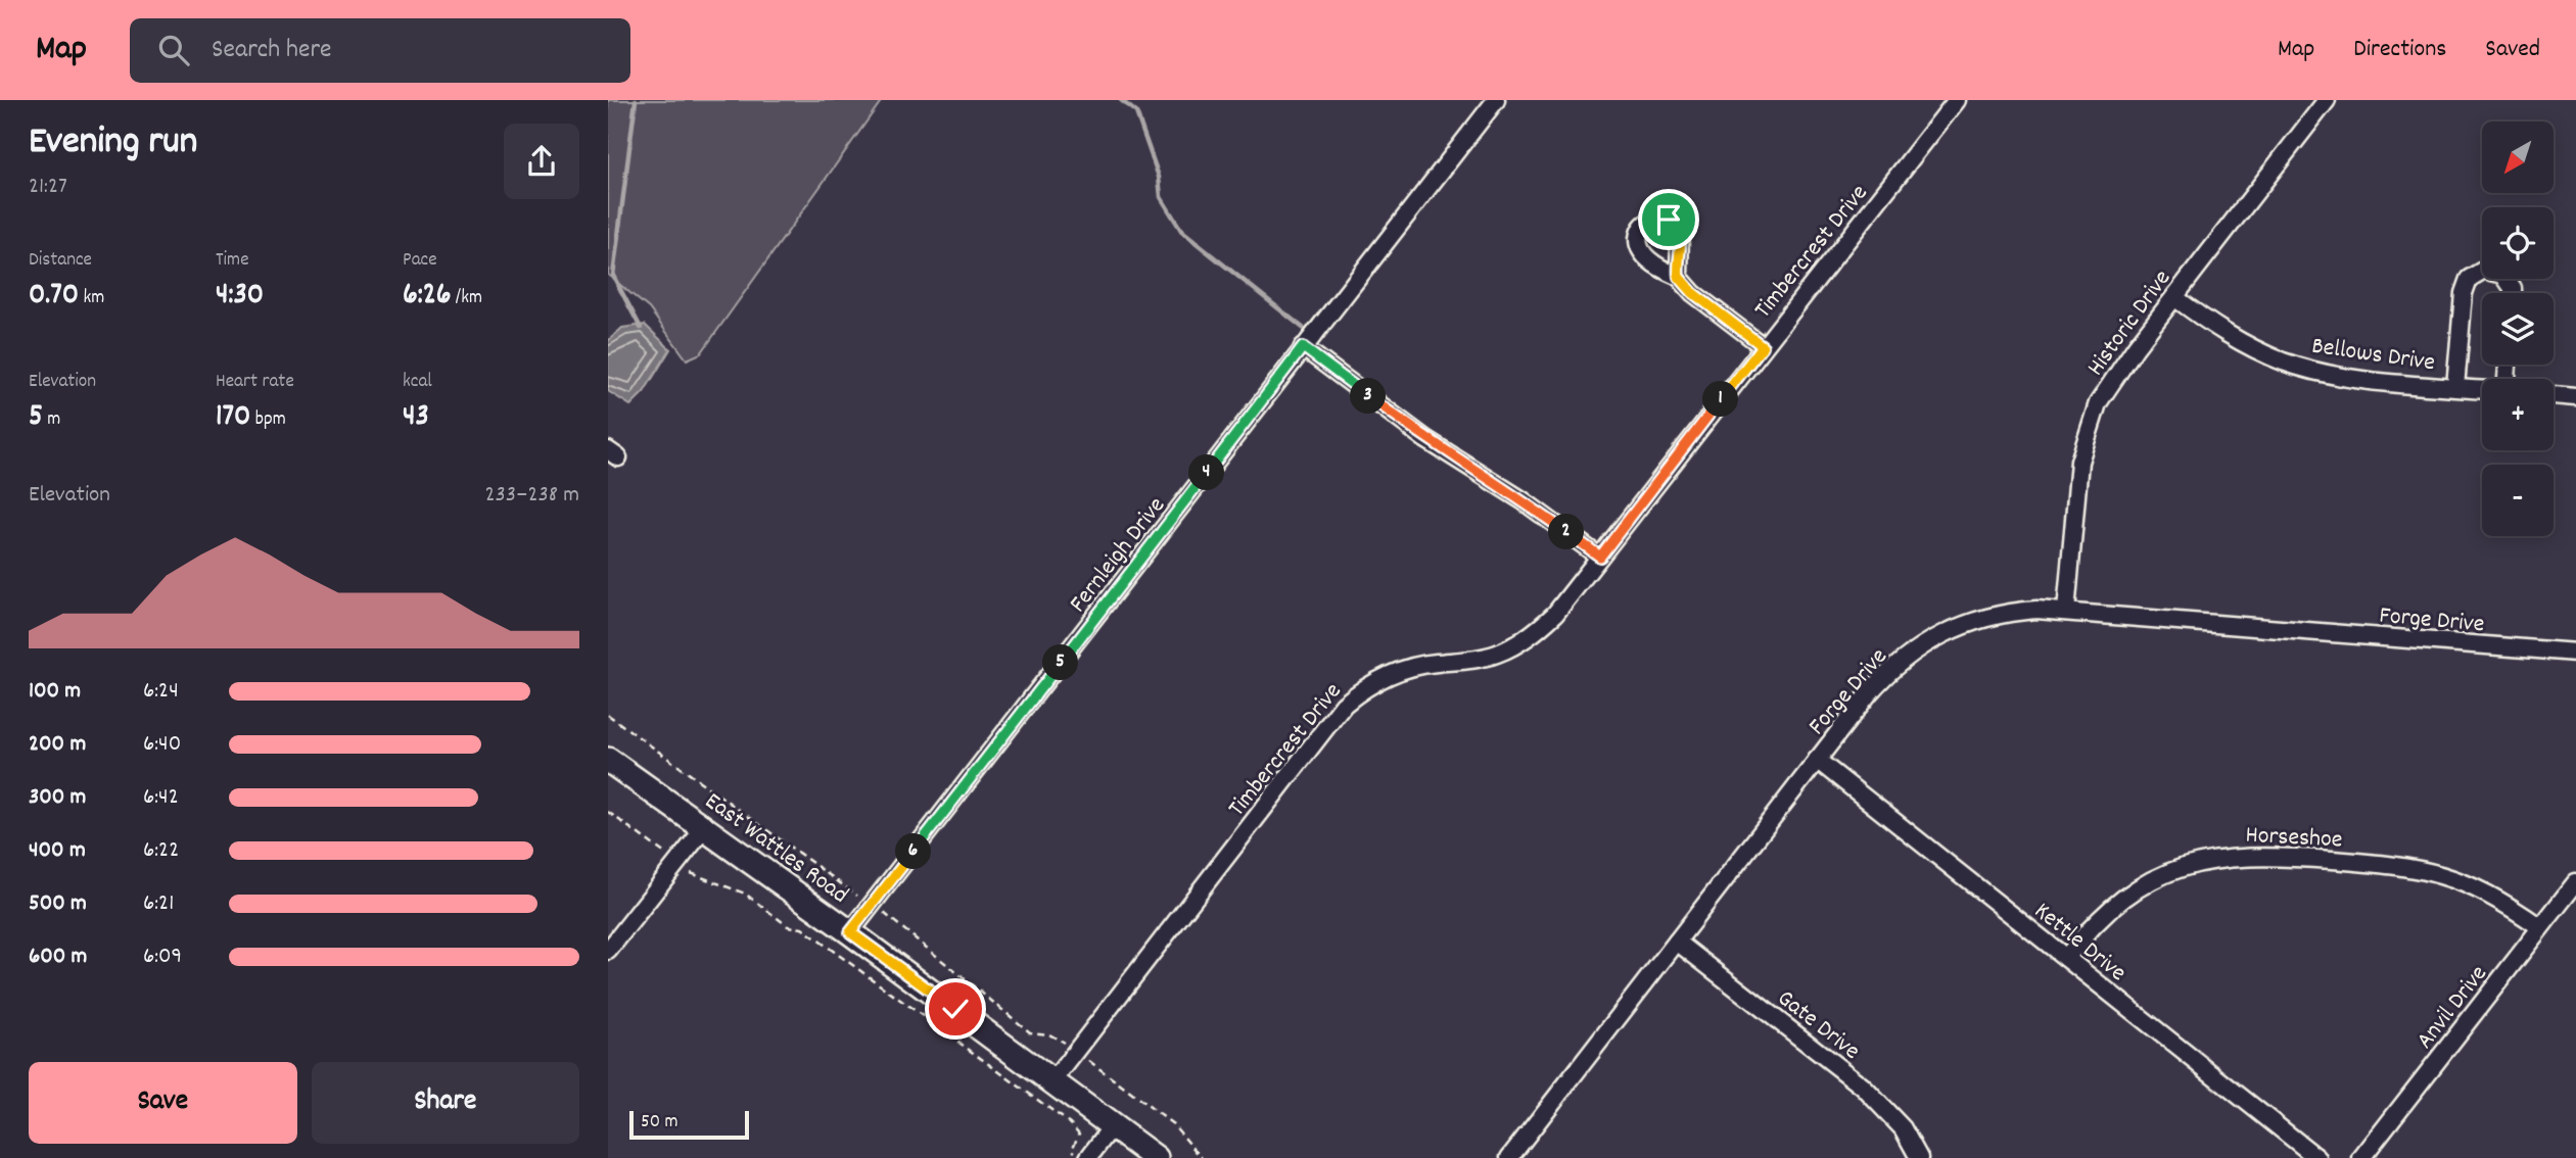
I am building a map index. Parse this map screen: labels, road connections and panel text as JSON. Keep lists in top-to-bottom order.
{
  "streets": {
    "main road": ["East Wattles Road"],
    "street": [
      "Timbercrest Drive",
      "Historic Drive",
      "Bellows Drive",
      "Fernleigh Drive",
      "Forge Drive",
      "Horseshoe",
      "Kettle Drive",
      "Anvil Drive",
      "Gate Drive"
    ]
  },
  "crossings": [
    ["Timbercrest Drive", "East Wattles Road"],
    ["Historic Drive", "Bellows Drive"],
    ["Historic Drive", "Forge Drive"],
    ["Fernleigh Drive", "East Wattles Road"],
    ["Forge Drive", "Kettle Drive"],
    ["Forge Drive", "Gate Drive"],
    ["Horseshoe", "Kettle Drive"],
    ["Horseshoe", "Anvil Drive"]
  ],
  "scale_bar": "50 m",
  "north": "bottom left",
  "page": {
    "header": "Map",
    "search": "Search here",
    "nav": ["Map", "Directions", "Saved"],
    "heading": ["Evening run", "21:27"],
    "map_buttons": ["+", "−"],
    "stats": [
      ["Distance", "0.70 km"],
      ["Time", "4:30"],
      ["Pace", "6:26 /km"],
      ["Elevation", "5 m"],
      ["Heart rate", "170 bpm"],
      ["kcal", "43"]
    ],
    "pins": [
      "3",
      "1",
      "4",
      "2",
      "5",
      "6"
    ],
    "chart": ["Elevation", "233–238 m"],
    "list": [
      {
        "name": "100 m",
        "note": "6:24"
      },
      {
        "name": "200 m",
        "note": "6:40"
      },
      {
        "name": "300 m",
        "note": "6:42"
      },
      {
        "name": "400 m",
        "note": "6:22"
      },
      {
        "name": "500 m",
        "note": "6:21"
      },
      {
        "name": "600 m",
        "note": "6:09"
      }
    ],
    "buttons": ["Save", "Share"],
    "scale": "50 m"
  }
}
